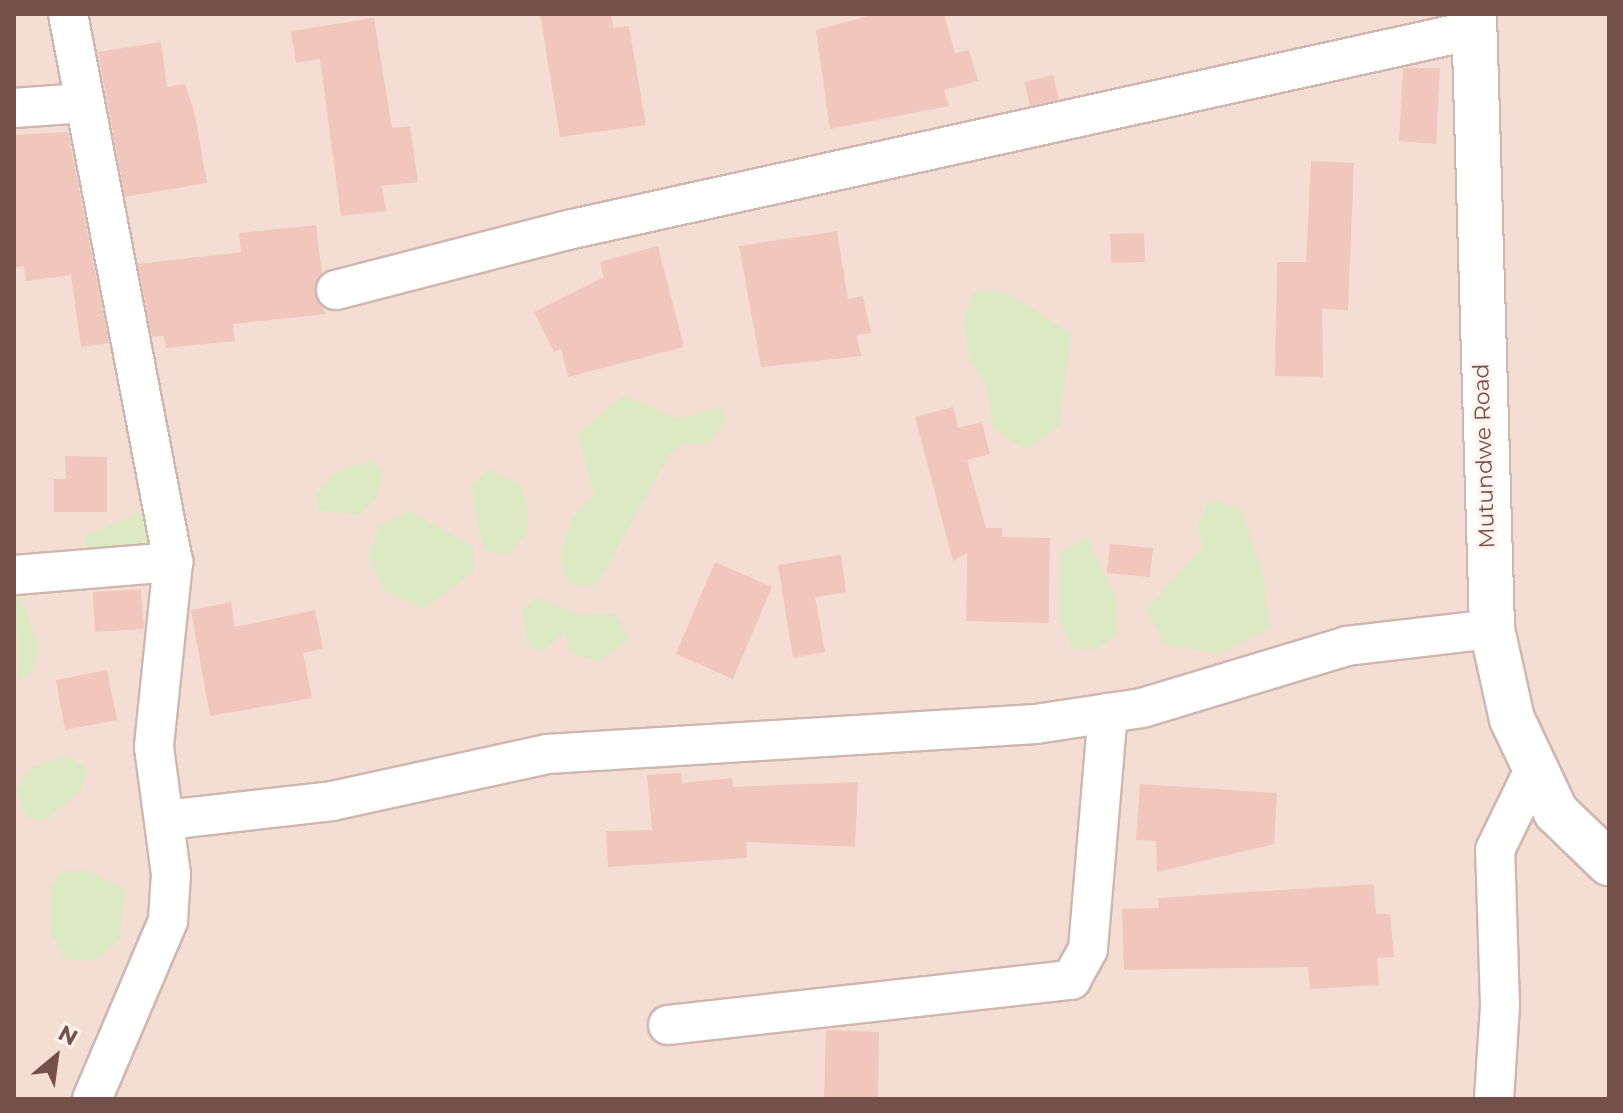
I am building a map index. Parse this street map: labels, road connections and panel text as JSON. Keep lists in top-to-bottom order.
{
  "streets": {
    "main road": ["Mutundwe Road"]
  },
  "north": "top right"
}
